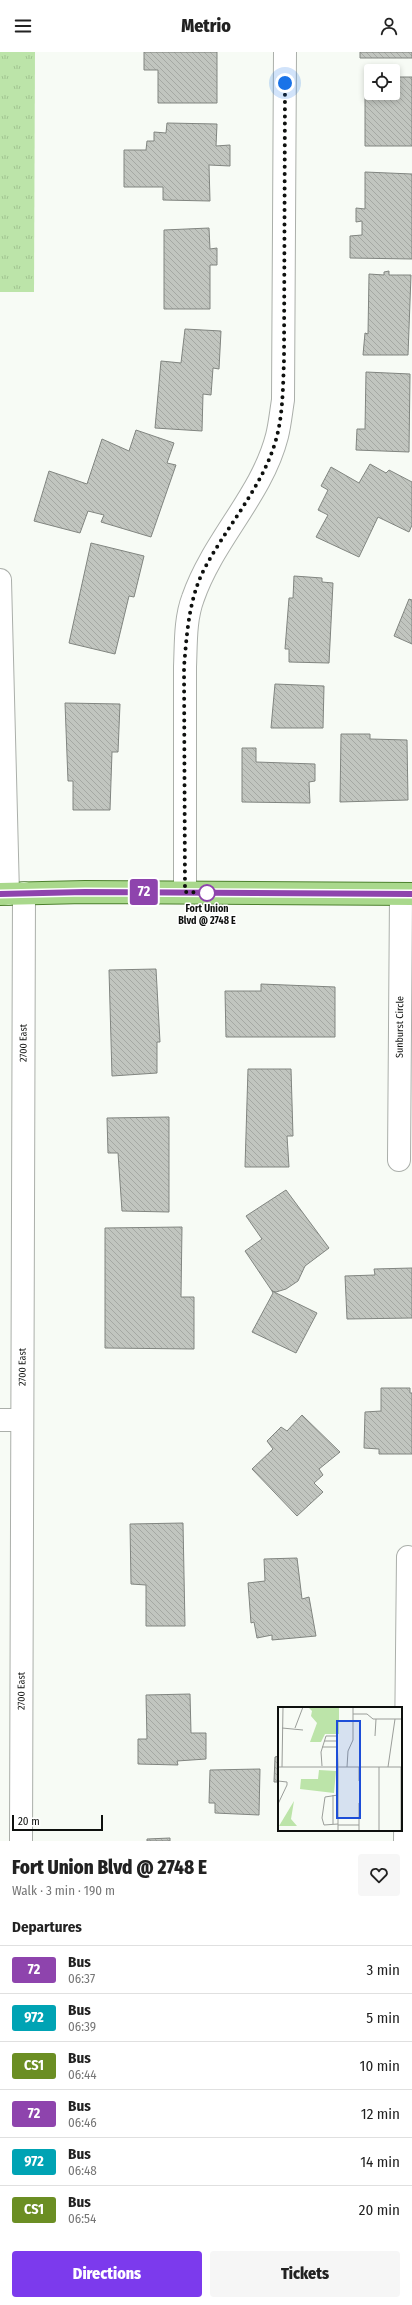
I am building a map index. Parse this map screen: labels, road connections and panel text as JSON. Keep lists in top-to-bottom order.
{
  "streets": {
    "street": ["Sunburst Circle", "2700 East"]
  },
  "places": ["Fort Union Blvd @ 2748 E"],
  "lines": ["bus line 72"],
  "scale_bar": "20 m",
  "page": {
    "header": "Metrio",
    "on_map": "72",
    "scale": "20 m",
    "heading": [
      ["Fort Union Blvd @ 2748 E", "Walk · 3 min · 190 m"],
      "Departures"
    ],
    "list": [
      {
        "mark": "72",
        "name": "Bus",
        "note": "06:37",
        "value": "3 min"
      },
      {
        "mark": "972",
        "name": "Bus",
        "note": "06:39",
        "value": "5 min"
      },
      {
        "mark": "CS1",
        "name": "Bus",
        "note": "06:44",
        "value": "10 min"
      },
      {
        "mark": "72",
        "name": "Bus",
        "note": "06:46",
        "value": "12 min"
      },
      {
        "mark": "972",
        "name": "Bus",
        "note": "06:48",
        "value": "14 min"
      },
      {
        "mark": "CS1",
        "name": "Bus",
        "note": "06:54",
        "value": "20 min"
      }
    ],
    "buttons": ["Directions", "Tickets"]
  }
}
